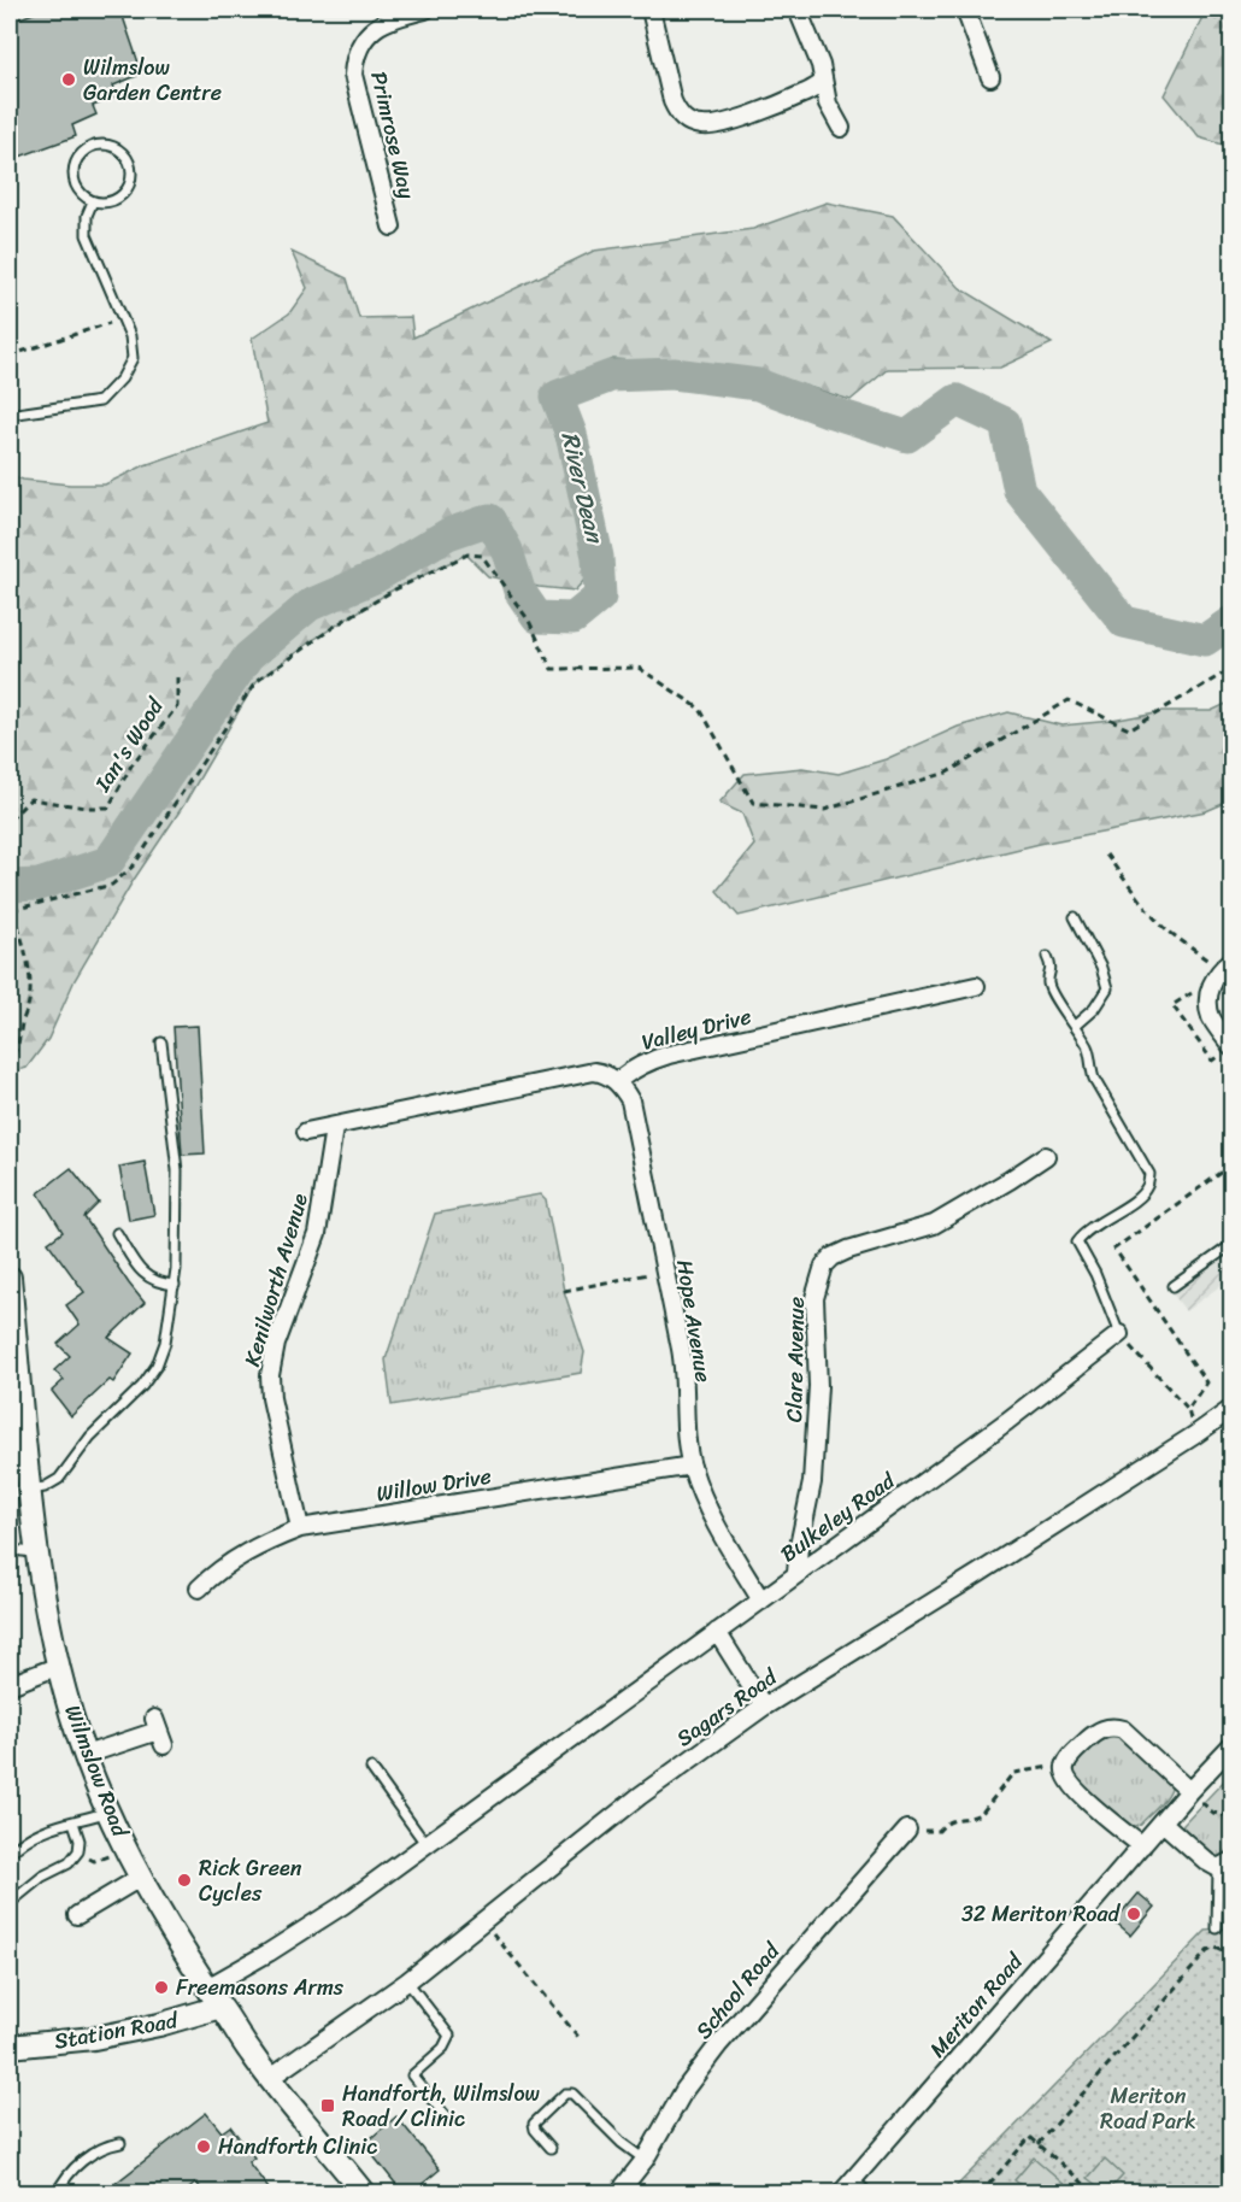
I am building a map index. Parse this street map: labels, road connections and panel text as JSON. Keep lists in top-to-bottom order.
{
  "streets": {
    "street": [
      "Primrose Way",
      "Valley Drive",
      "Kenilworth Avenue",
      "Hope Avenue",
      "Clare Avenue",
      "Willow Drive",
      "Bulkeley Road",
      "Sagars Road",
      "Wilmslow Road",
      "School Road",
      "Meriton Road",
      "Station Road"
    ],
    "path": ["Ian's Wood"]
  },
  "crossings": [
    ["Valley Drive", "Hope Avenue"],
    ["Kenilworth Avenue", "Willow Drive"],
    ["Hope Avenue", "Willow Drive"],
    ["Hope Avenue", "Bulkeley Road"],
    ["Clare Avenue", "Bulkeley Road"],
    ["Bulkeley Road", "Wilmslow Road"],
    ["Sagars Road", "Wilmslow Road"],
    ["Wilmslow Road", "Station Road"]
  ],
  "water": ["River Dean"],
  "parks": ["Meriton Road Park"],
  "places": {
    "other": [
      "Wilmslow Garden Centre",
      "Rick Green Cycles",
      "32 Meriton Road",
      "Freemasons Arms",
      "Handforth Clinic"
    ],
    "transit": ["Handforth, Wilmslow Road / Clinic"]
  }
}
